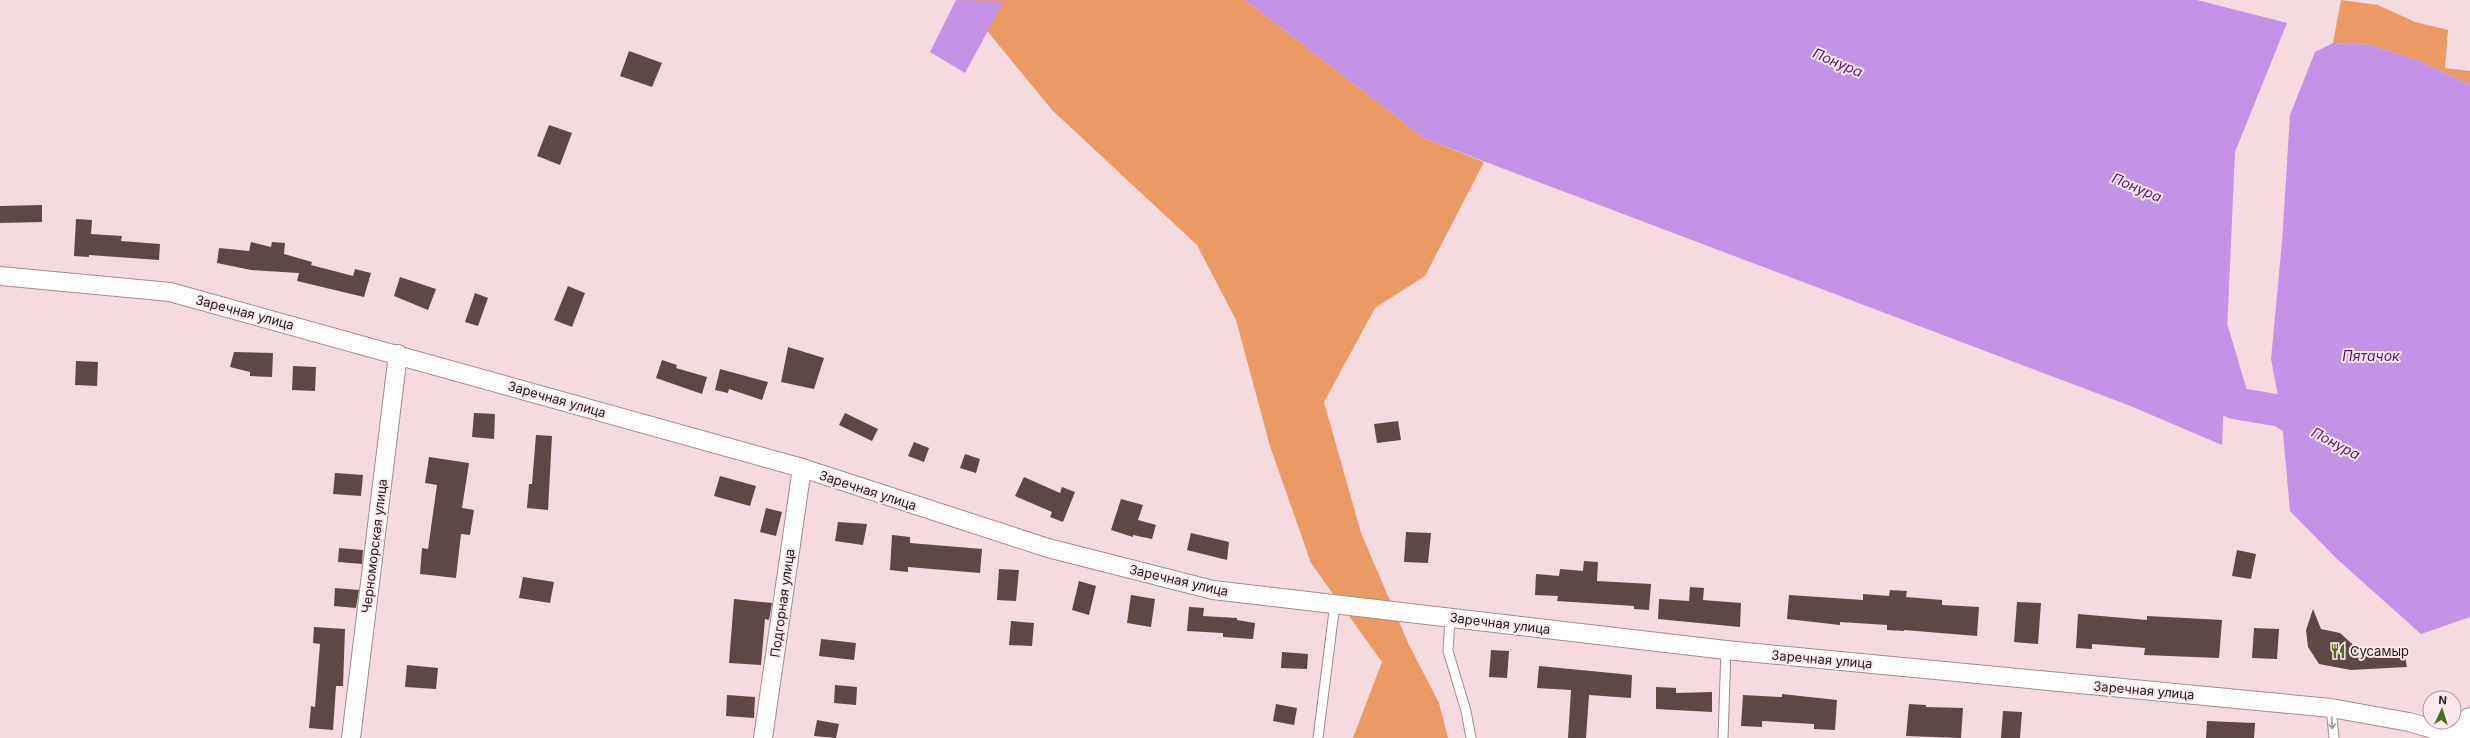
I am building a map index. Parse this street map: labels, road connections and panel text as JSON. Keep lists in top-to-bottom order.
{
  "streets": {
    "street": ["Заречная улица", "Черноморская улица", "Подгорная улица"]
  },
  "crossings": [
    ["Заречная улица", "Черноморская улица"],
    ["Заречная улица", "Подгорная улица"]
  ],
  "water": ["Понура", "Пятачок"],
  "places": {
    "restaurant": ["Сусамыр"]
  },
  "north": "top"
}
